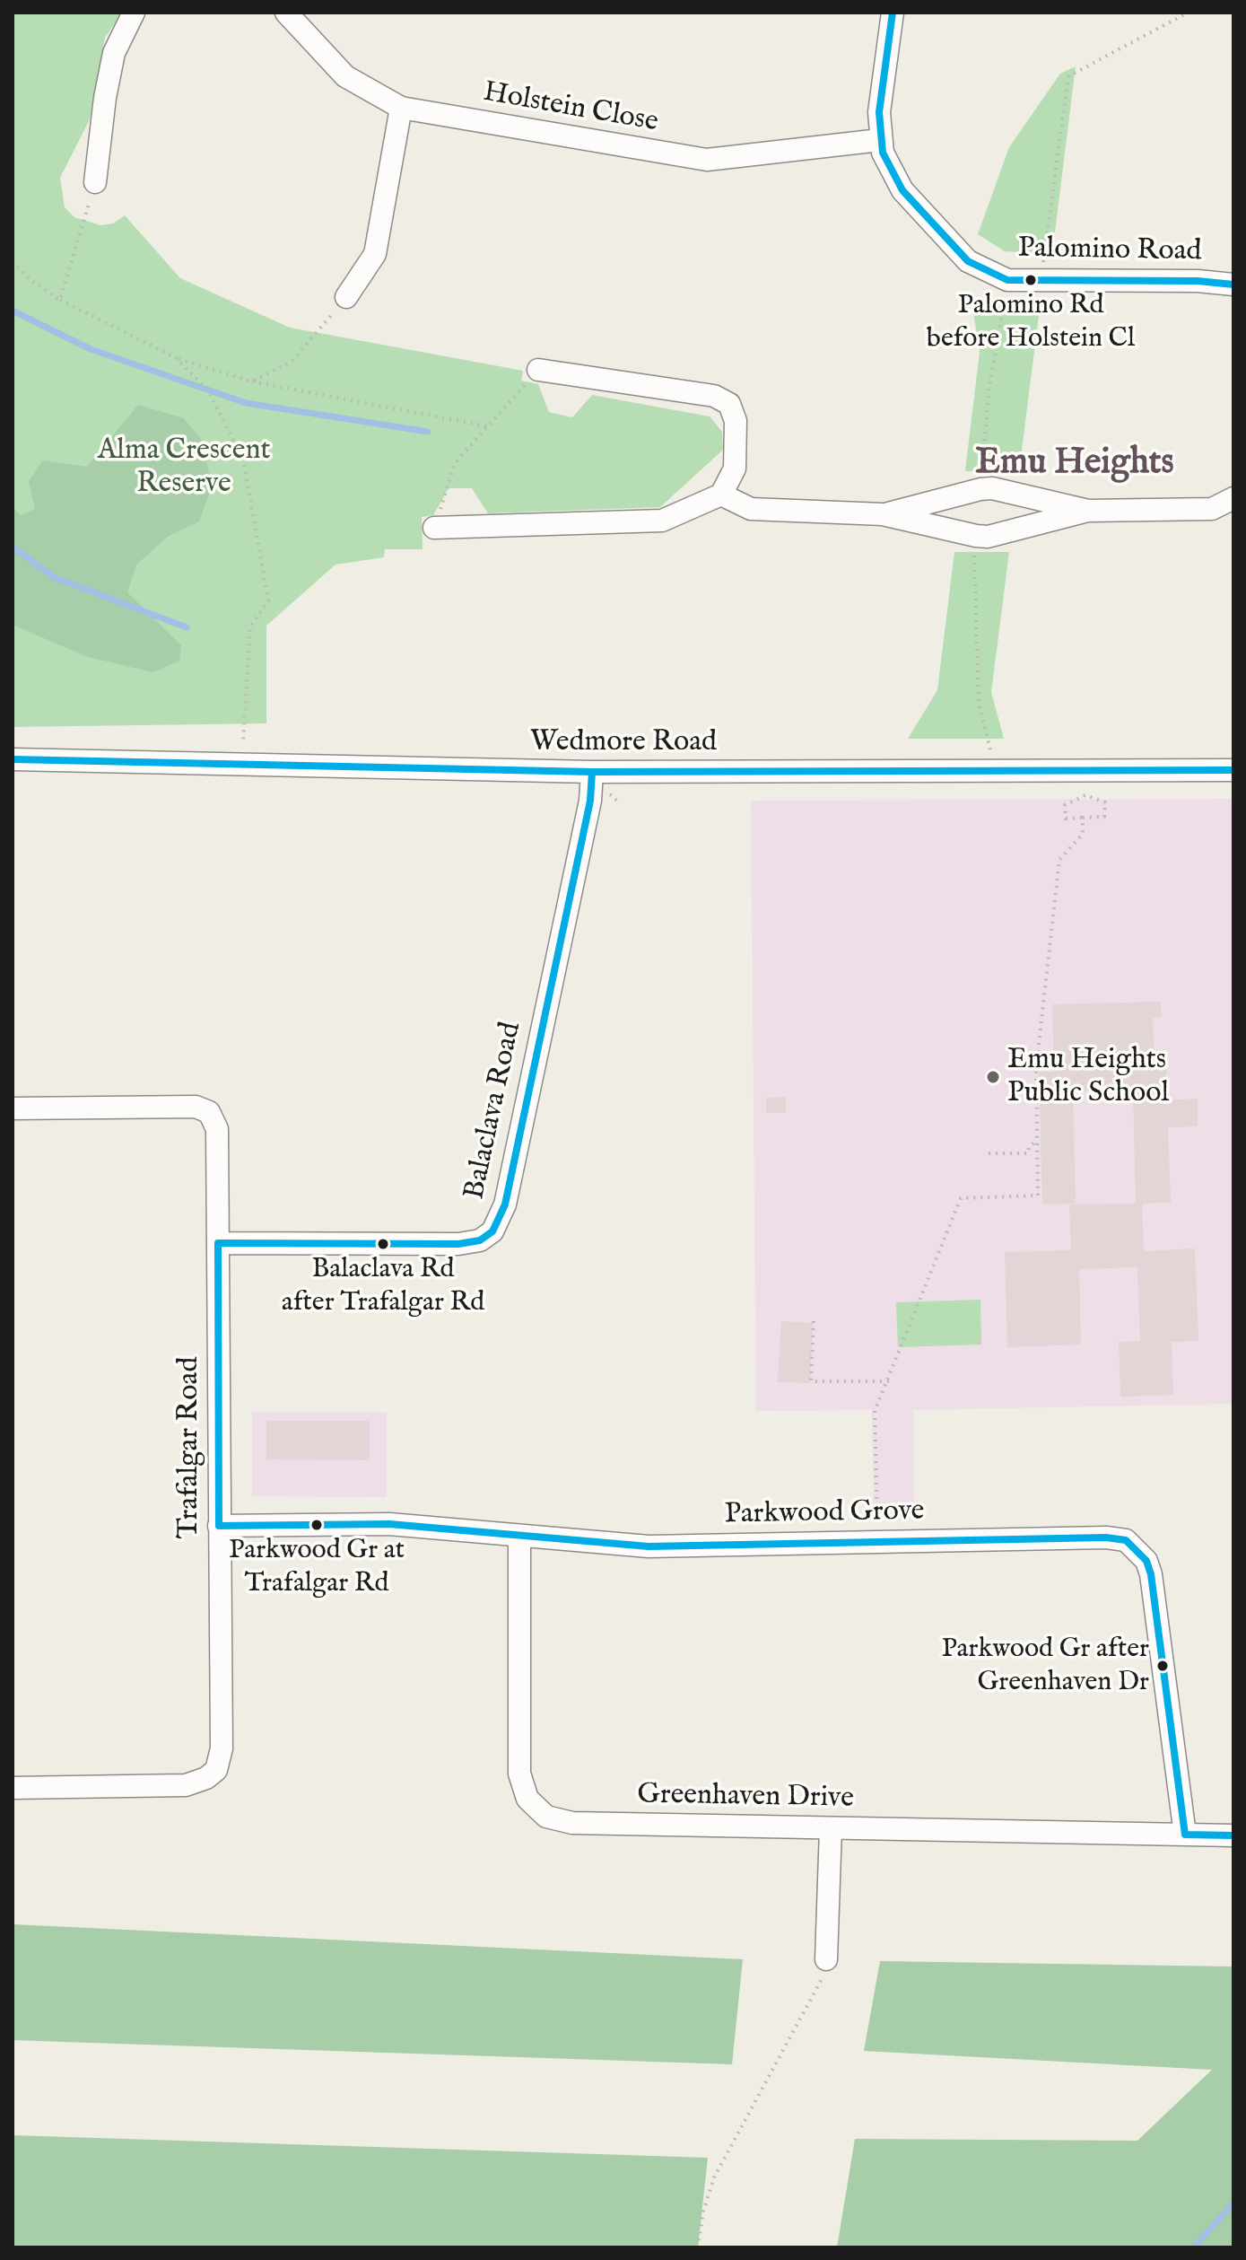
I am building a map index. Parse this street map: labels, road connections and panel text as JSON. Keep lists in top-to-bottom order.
{
  "streets": {
    "street": [
      "Holstein Close",
      "Palomino Road",
      "Wedmore Road",
      "Balaclava Road",
      "Trafalgar Road",
      "Parkwood Grove",
      "Greenhaven Drive"
    ]
  },
  "crossings": [
    ["Holstein Close", "Palomino Road"],
    ["Wedmore Road", "Balaclava Road"],
    ["Balaclava Road", "Trafalgar Road"],
    ["Trafalgar Road", "Parkwood Grove"],
    ["Parkwood Grove", "Greenhaven Drive"]
  ],
  "districts": ["Emu Heights"],
  "parks": ["Alma Crescent Reserve"],
  "places": [
    "Palomino Rd before Holstein Cl",
    "Emu Heights Public School",
    "Balaclava Rd after Trafalgar Rd",
    "Parkwood Gr at Trafalgar Rd",
    "Parkwood Gr after Greenhaven Dr"
  ]
}
